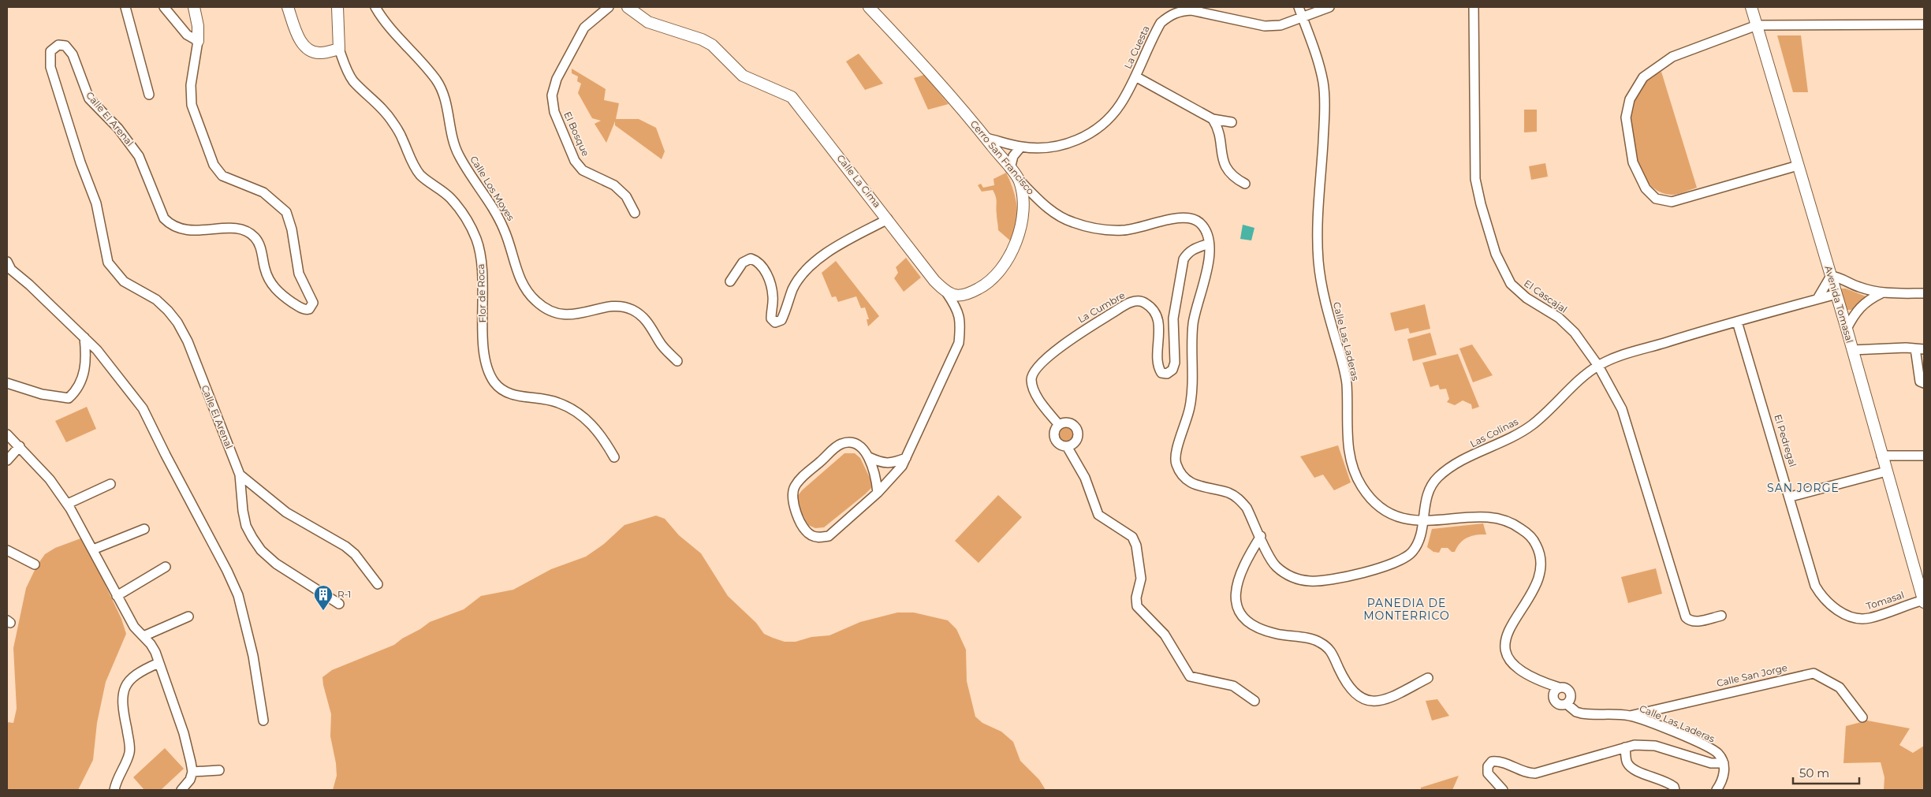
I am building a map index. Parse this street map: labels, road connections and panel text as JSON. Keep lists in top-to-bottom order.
{
  "streets": {
    "street": [
      "La Cuesta",
      "Calle El Arenal",
      "El Bosque",
      "Cerro San Francisco",
      "Calle La Cima",
      "Calle Los Moyes",
      "Flor de Roca",
      "El Cascajal",
      "Avenida Tomasal",
      "La Cumbre",
      "Calle Las Laderas",
      "Las Colinas",
      "El Pedregal",
      "Tomasal",
      "Calle San Jorge"
    ]
  },
  "crossings": [
    ["La Cuesta", "Cerro San Francisco"],
    ["La Cuesta", "Calle Las Laderas"],
    ["Cerro San Francisco", "La Cumbre"],
    ["Cerro San Francisco", "Las Colinas"],
    ["El Cascajal", "Las Colinas"],
    ["Avenida Tomasal", "Las Colinas"],
    ["Avenida Tomasal", "Tomasal"],
    ["Calle Las Laderas", "Las Colinas"],
    ["Calle Las Laderas", "Calle San Jorge"],
    ["Las Colinas", "El Pedregal"],
    ["El Pedregal", "Tomasal"]
  ],
  "districts": ["SAN JORGE", "PANEDIA DE MONTERRICO"],
  "places": {
    "building": ["R-1"]
  },
  "scale_bar": "50 m"
}
